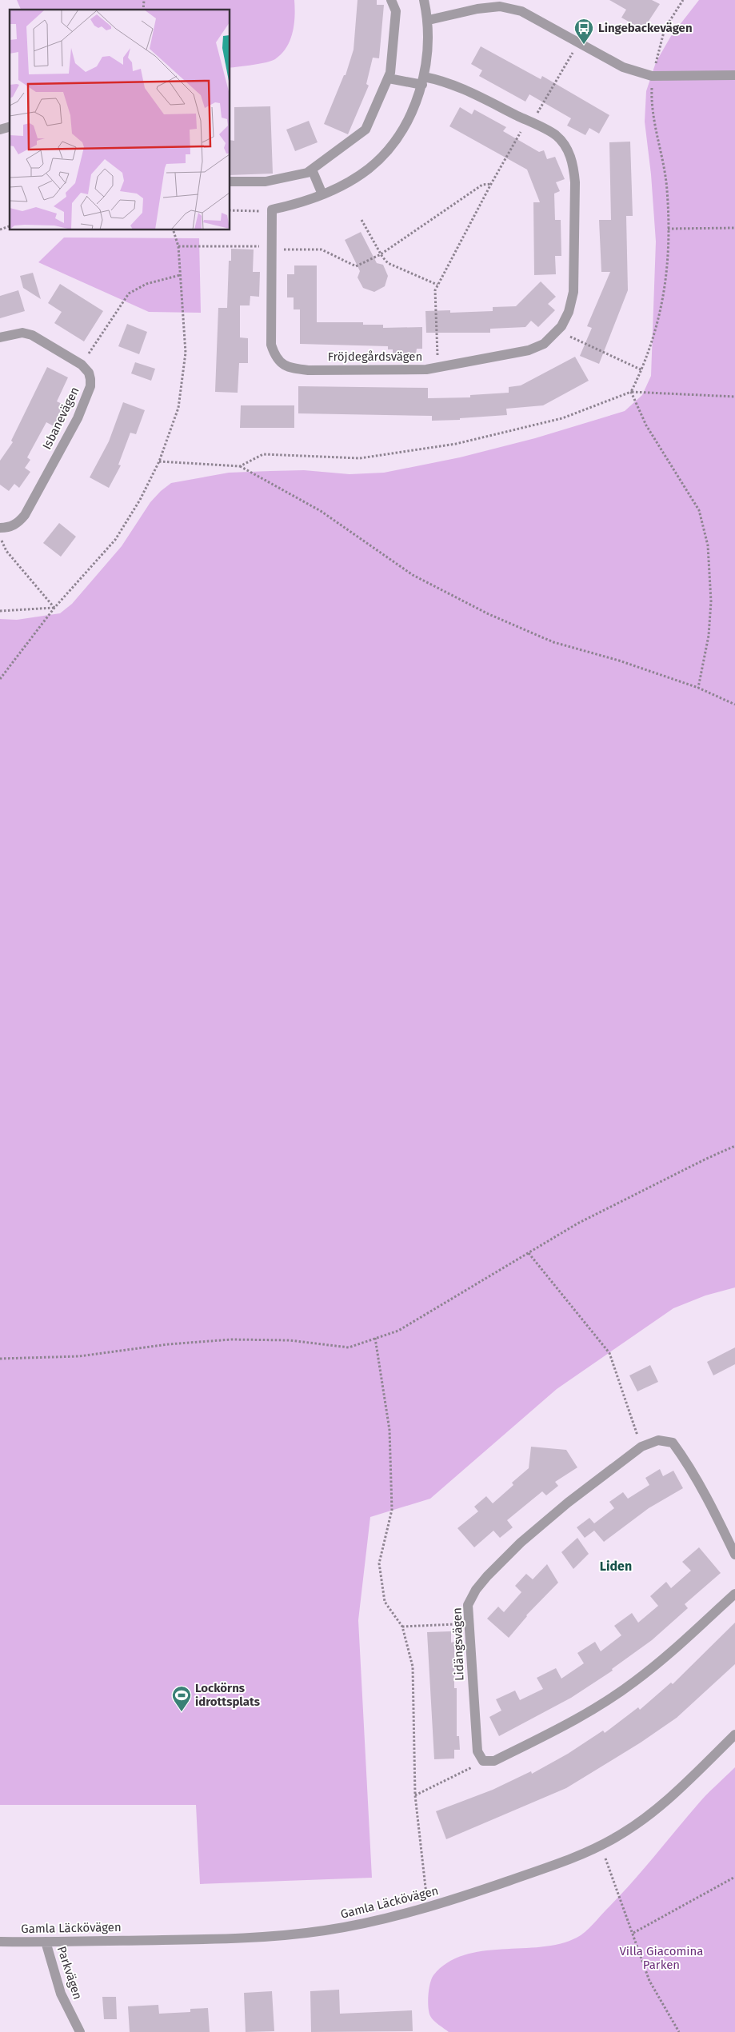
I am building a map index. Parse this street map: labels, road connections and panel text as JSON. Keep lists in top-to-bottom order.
{
  "streets": {
    "street": [
      "Fröjdegårdsvägen",
      "Isbanevägen",
      "Lidängsvägen",
      "Gamla Läckövägen",
      "Parkvägen"
    ]
  },
  "crossings": [
    ["Gamla Läckövägen", "Parkvägen"]
  ],
  "districts": ["Liden"],
  "parks": ["Villa Giacomina Parken"],
  "places": {
    "bus stop": ["Lingebackevägen"],
    "sports": ["Lockörns idrottsplats"]
  }
}
